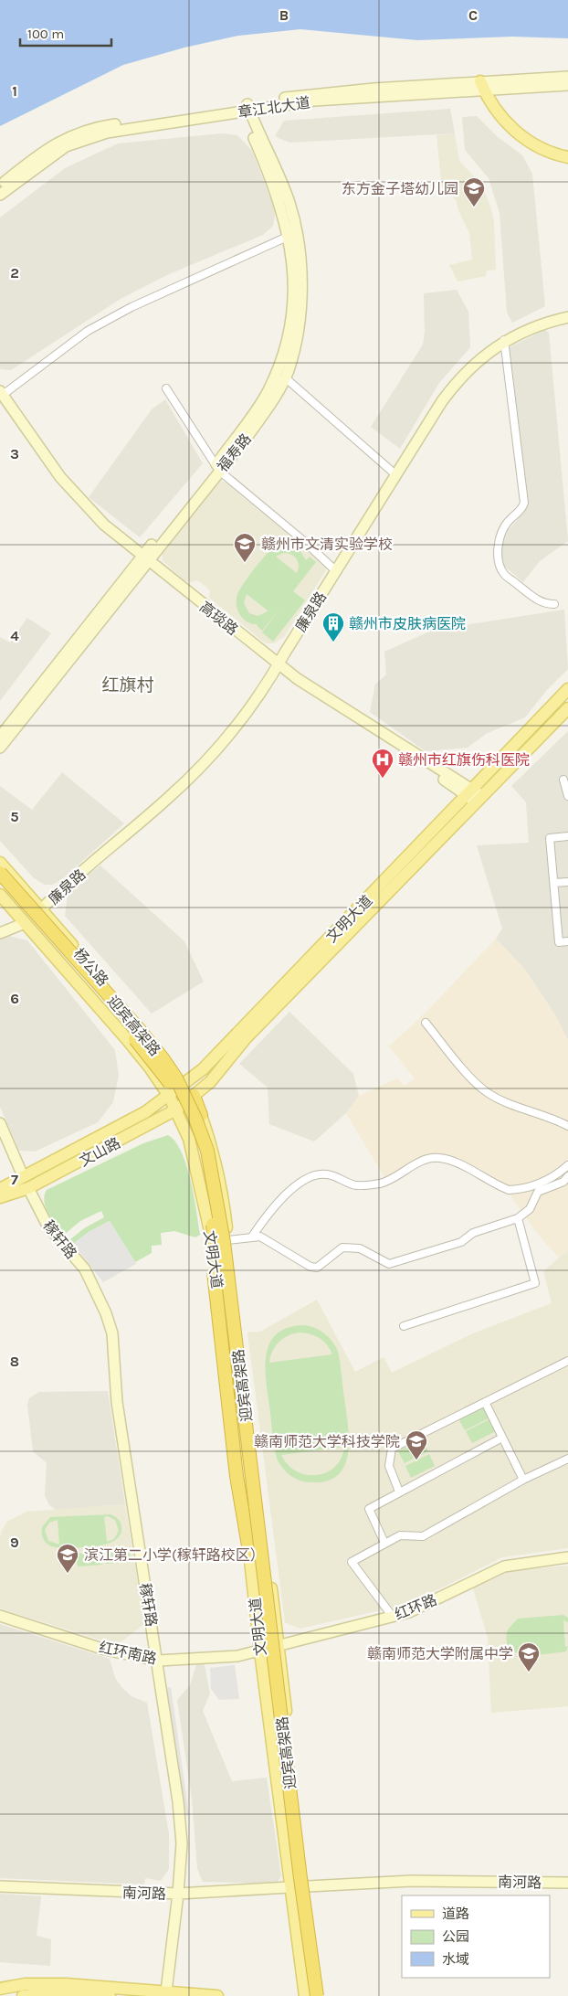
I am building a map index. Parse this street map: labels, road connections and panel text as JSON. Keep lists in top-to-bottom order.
{
  "streets": {
    "highway": ["文明大道", "迎宾高架路"],
    "main road": ["杨公路", "文山路"],
    "street": [
      "章江北大道",
      "福寿路",
      "廉泉路",
      "高琰路",
      "稼轩路",
      "红环路",
      "红环南路",
      "南河路"
    ]
  },
  "crossings": [
    ["章江北大道", "福寿路"],
    ["福寿路", "高琰路"],
    ["廉泉路", "高琰路"],
    ["廉泉路", "杨公路"],
    ["高琰路", "文明大道"],
    ["文明大道", "杨公路"],
    ["文明大道", "迎宾高架路"],
    ["文明大道", "文山路"],
    ["文明大道", "红环路"],
    ["文明大道", "红环南路"],
    ["文明大道", "南河路"],
    ["杨公路", "文山路"],
    ["迎宾高架路", "红环路"],
    ["文山路", "稼轩路"],
    ["稼轩路", "红环南路"],
    ["稼轩路", "南河路"],
    ["红环路", "红环南路"]
  ],
  "districts": ["红旗村"],
  "places": {
    "school or university": [
      "东方金子塔幼儿园",
      "赣州市文清实验学校",
      "赣南师范大学科技学院",
      "滨江第二小学(稼轩路校区）",
      "赣南师范大学附属中学"
    ],
    "building": ["赣州市皮肤病医院"],
    "hospital": ["赣州市红旗伤科医院"]
  },
  "legend": ["道路", "公园", "水域"],
  "scale_bar": "100 m",
  "grid": {
    "columns": ["B", "C"],
    "rows": [
      "1",
      "2",
      "3",
      "4",
      "5",
      "6",
      "7",
      "8",
      "9"
    ]
  }
}
